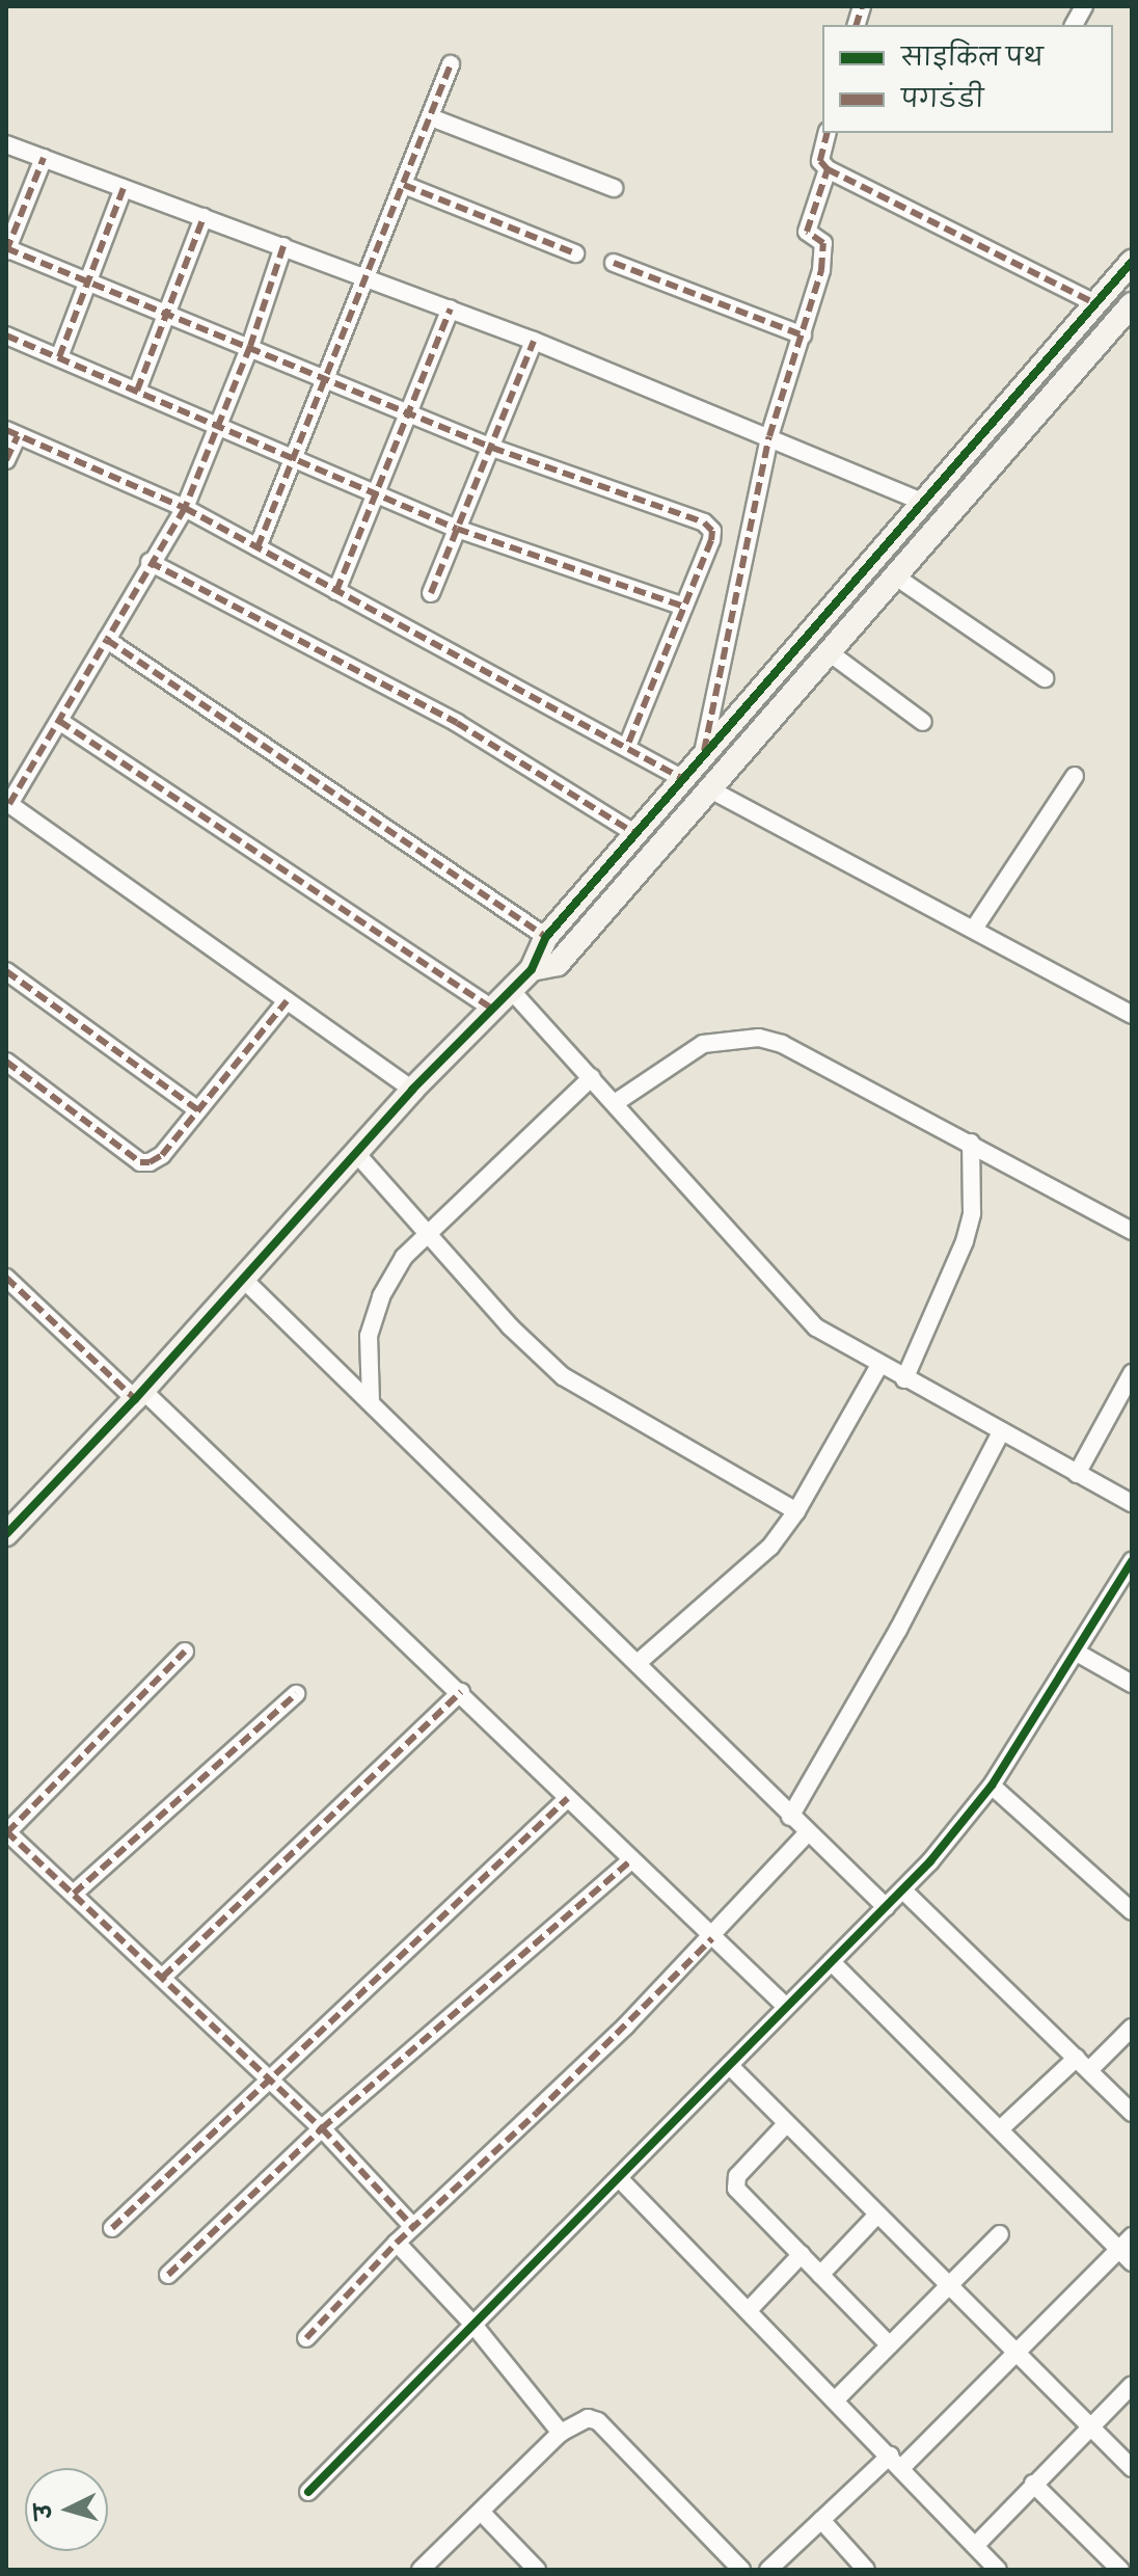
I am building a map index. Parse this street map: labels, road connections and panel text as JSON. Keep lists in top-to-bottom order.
{
  "legend": ["साइकिल पथ", "पगडंडी"],
  "north": "left"
}
